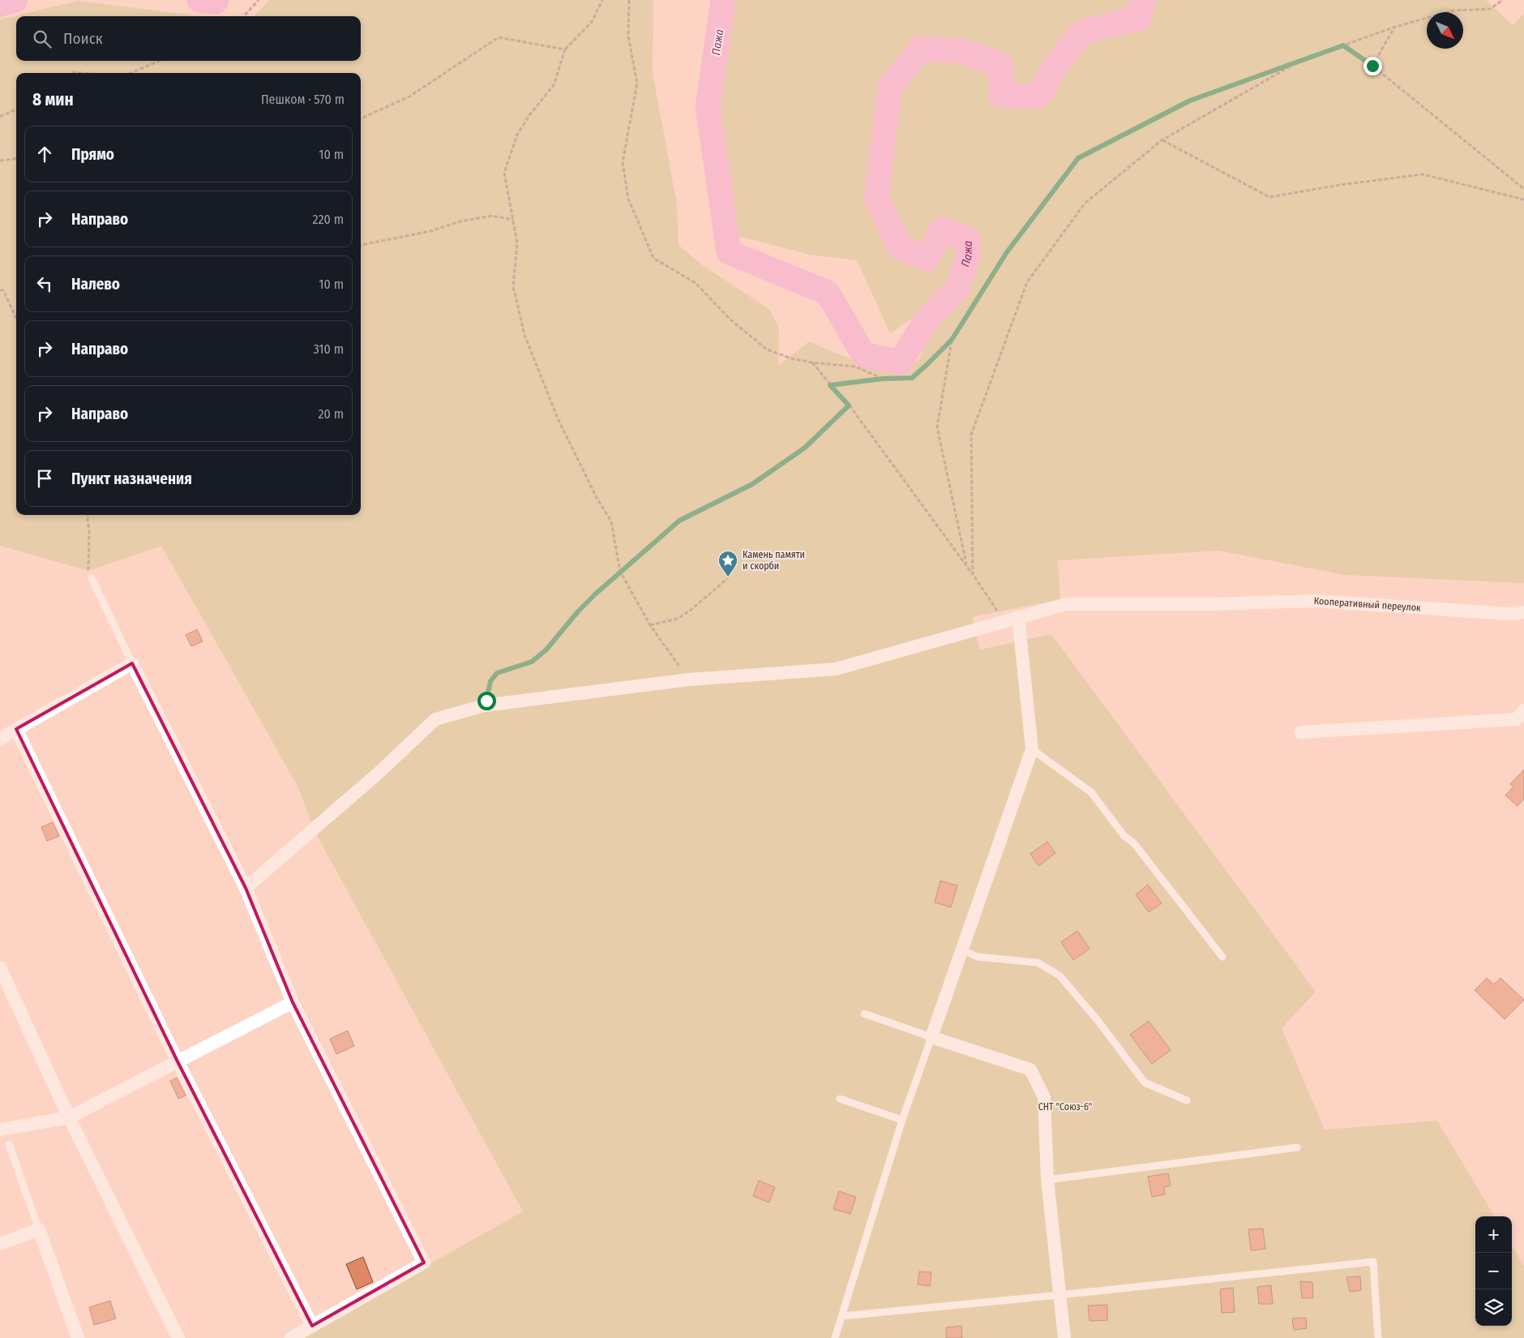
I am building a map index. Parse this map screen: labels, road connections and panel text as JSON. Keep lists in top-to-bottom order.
{
  "streets": {
    "street": ["Кооперативный переулок"]
  },
  "water": ["Пажа"],
  "parks": ["СНТ \"Союз-6\""],
  "places": {
    "place": ["Камень памяти и скорби"]
  },
  "north": "bottom right",
  "page": {
    "search": "Поиск",
    "heading": ["8 мин", "Пешком · 570 m"],
    "list": [
      ["Прямо", "10 m"],
      ["Направо", "220 m"],
      ["Налево", "10 m"],
      ["Направо", "310 m"],
      ["Направо", "20 m"],
      "Пункт назначения"
    ],
    "map_buttons": ["+", "−"]
  }
}
